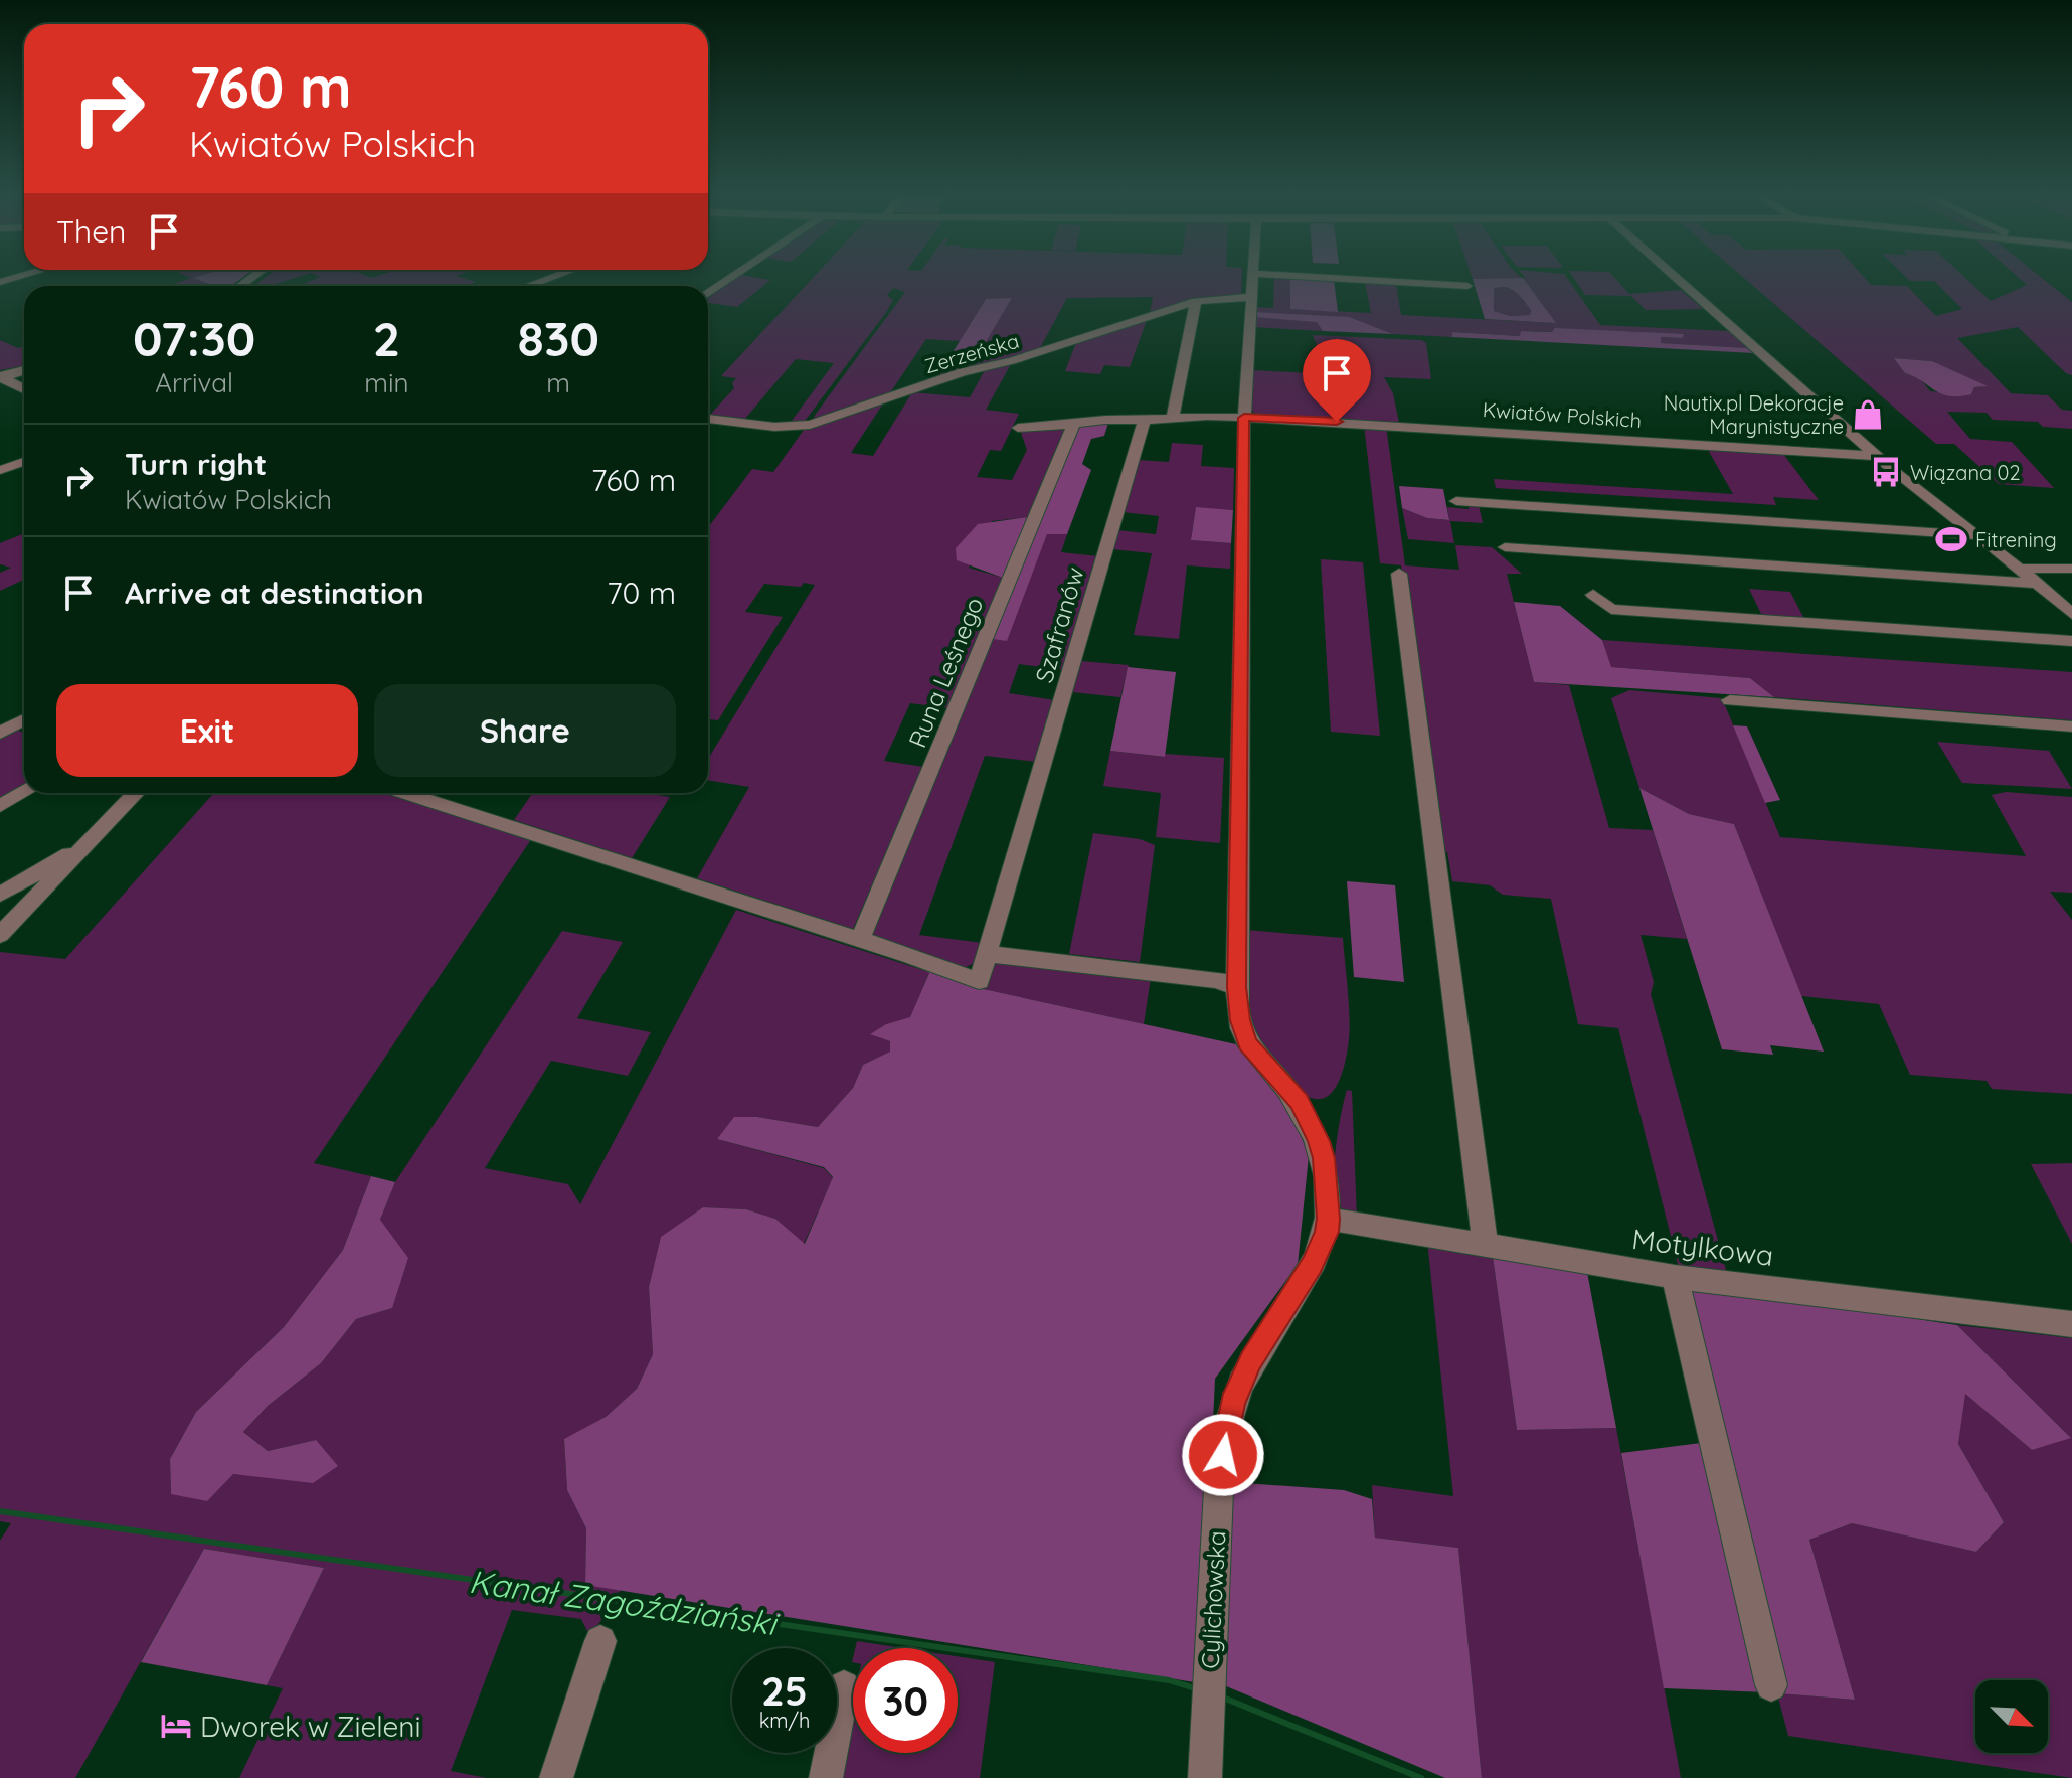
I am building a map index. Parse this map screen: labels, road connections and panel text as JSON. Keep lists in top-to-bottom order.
{
  "streets": {
    "street": [
      "Zerzeńska",
      "Kwiatów Polskich",
      "Szafranów",
      "Runa Leśnego",
      "Motylkowa",
      "Cylichowska"
    ]
  },
  "crossings": [
    ["Zerzeńska", "Cylichowska"],
    ["Kwiatów Polskich", "Cylichowska"],
    ["Szafranów", "Runa Leśnego"],
    ["Motylkowa", "Cylichowska"]
  ],
  "water": ["Kanał Zagoździański"],
  "places": {
    "shop": ["Nautix.pl Dekoracje Marynistyczne"],
    "bus stop": ["Wiązana 02"],
    "sports": ["Fitrening"],
    "hotel": ["Dworek w Zieleni"]
  },
  "north": "bottom right",
  "page": {
    "turn": ["760 m", "Kwiatów Polskich"],
    "then": "Then",
    "eta": [
      "07:30",
      "Arrival",
      "2",
      "min",
      "830",
      "m"
    ],
    "list": [
      {
        "name": "Turn right",
        "note": "Kwiatów Polskich",
        "value": "760 m"
      },
      {
        "name": "Arrive at destination",
        "value": "70 m"
      }
    ],
    "buttons": ["Exit", "Share"],
    "speed": "25 km/h",
    "limit": "30"
  }
}
